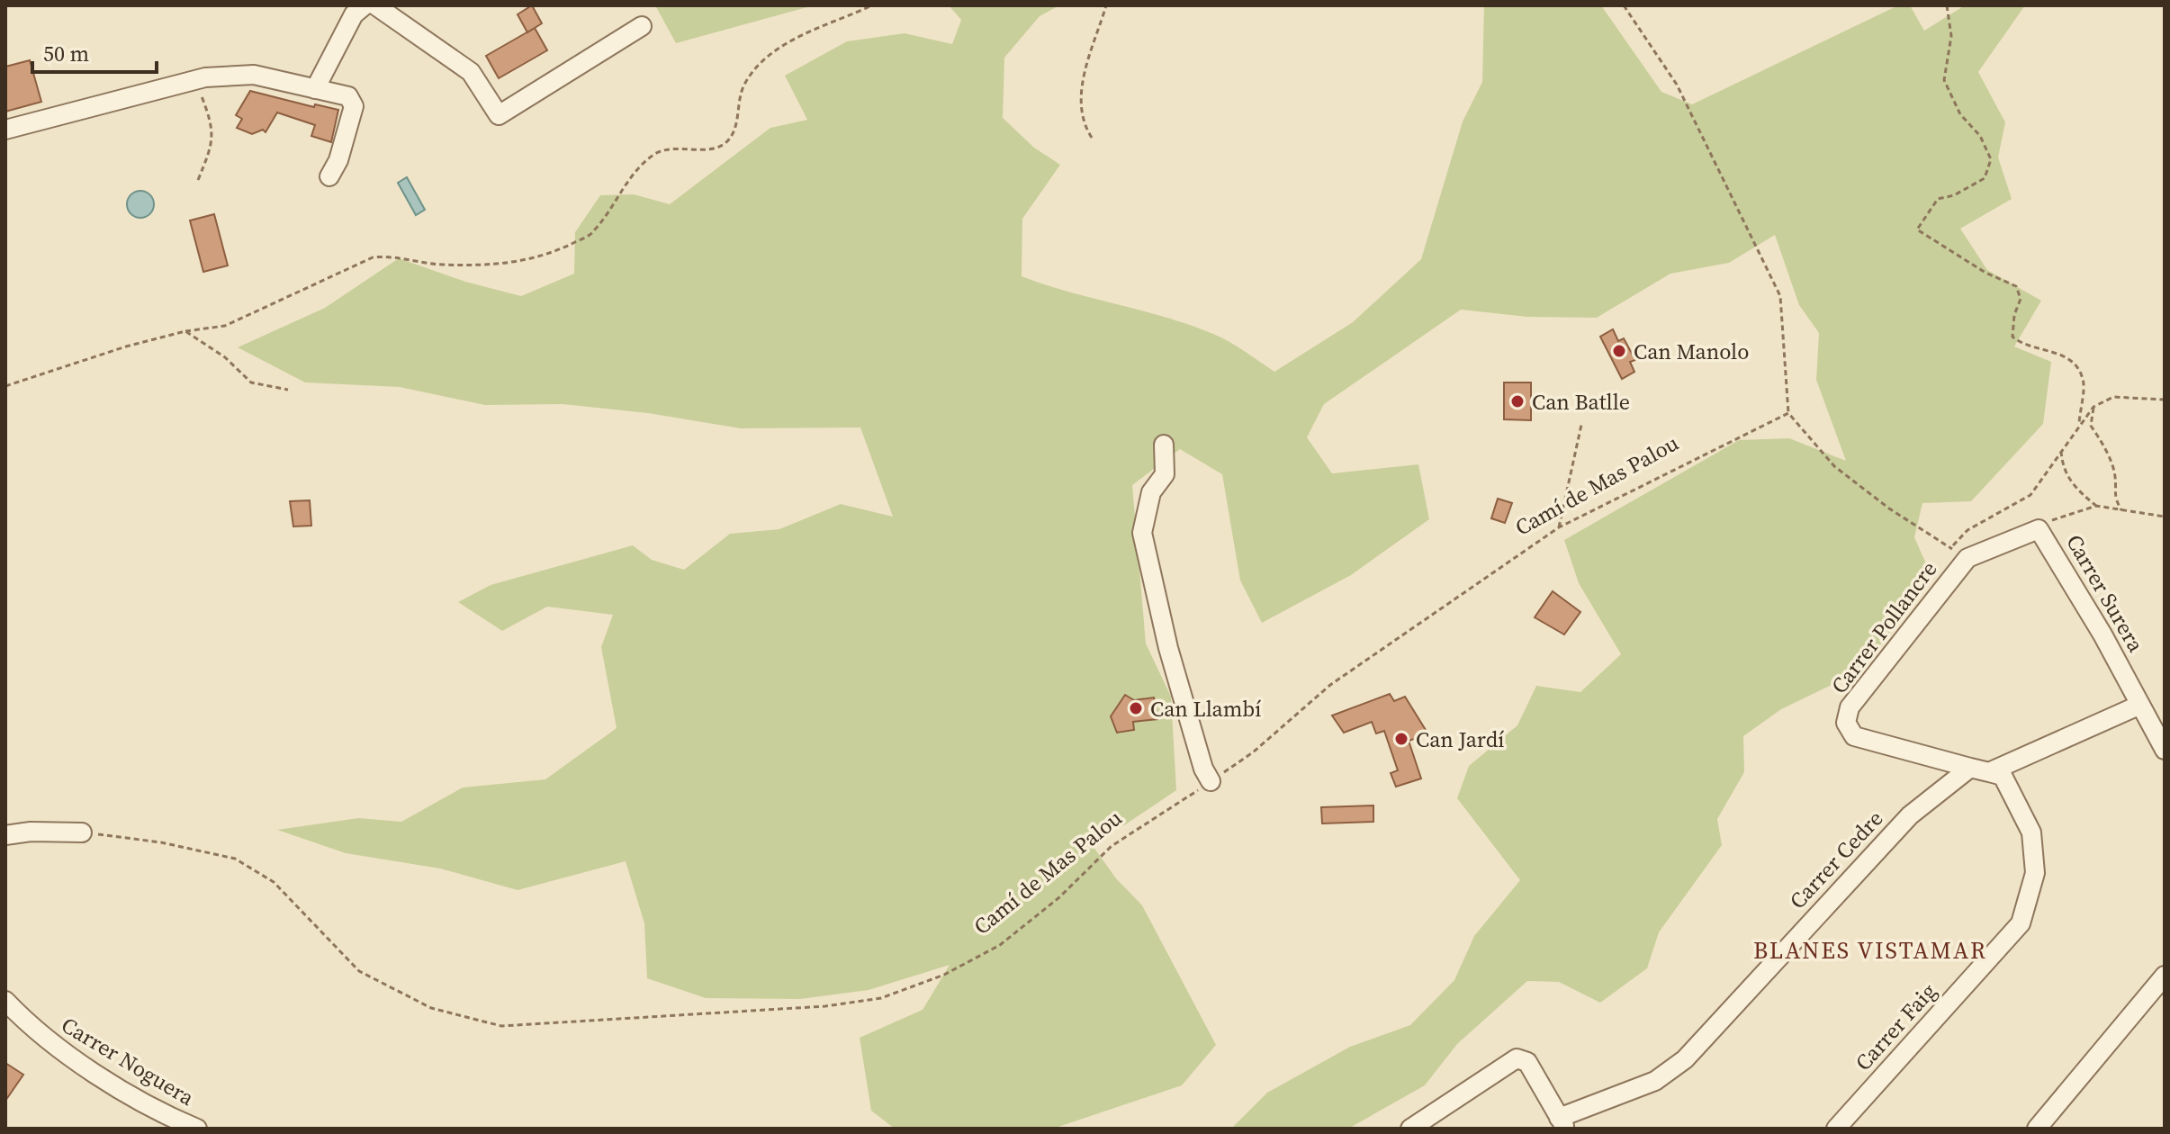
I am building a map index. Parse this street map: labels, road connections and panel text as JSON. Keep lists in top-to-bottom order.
{
  "streets": {
    "street": [
      "Carrer Surera",
      "Carrer Pollancre",
      "Carrer Cedre",
      "Carrer Faig",
      "Carrer Noguera"
    ],
    "path": ["Camí de Mas Palou"]
  },
  "crossings": [
    ["Carrer Surera", "Carrer Pollancre"],
    ["Carrer Surera", "Carrer Cedre"],
    ["Carrer Pollancre", "Carrer Cedre"],
    ["Carrer Pollancre", "Carrer Faig"],
    ["Carrer Cedre", "Carrer Faig"]
  ],
  "districts": ["BLANES VISTAMAR"],
  "places": [
    "Can Manolo",
    "Can Batlle",
    "Can Llambí",
    "Can Jardí"
  ],
  "scale_bar": "50 m"
}
